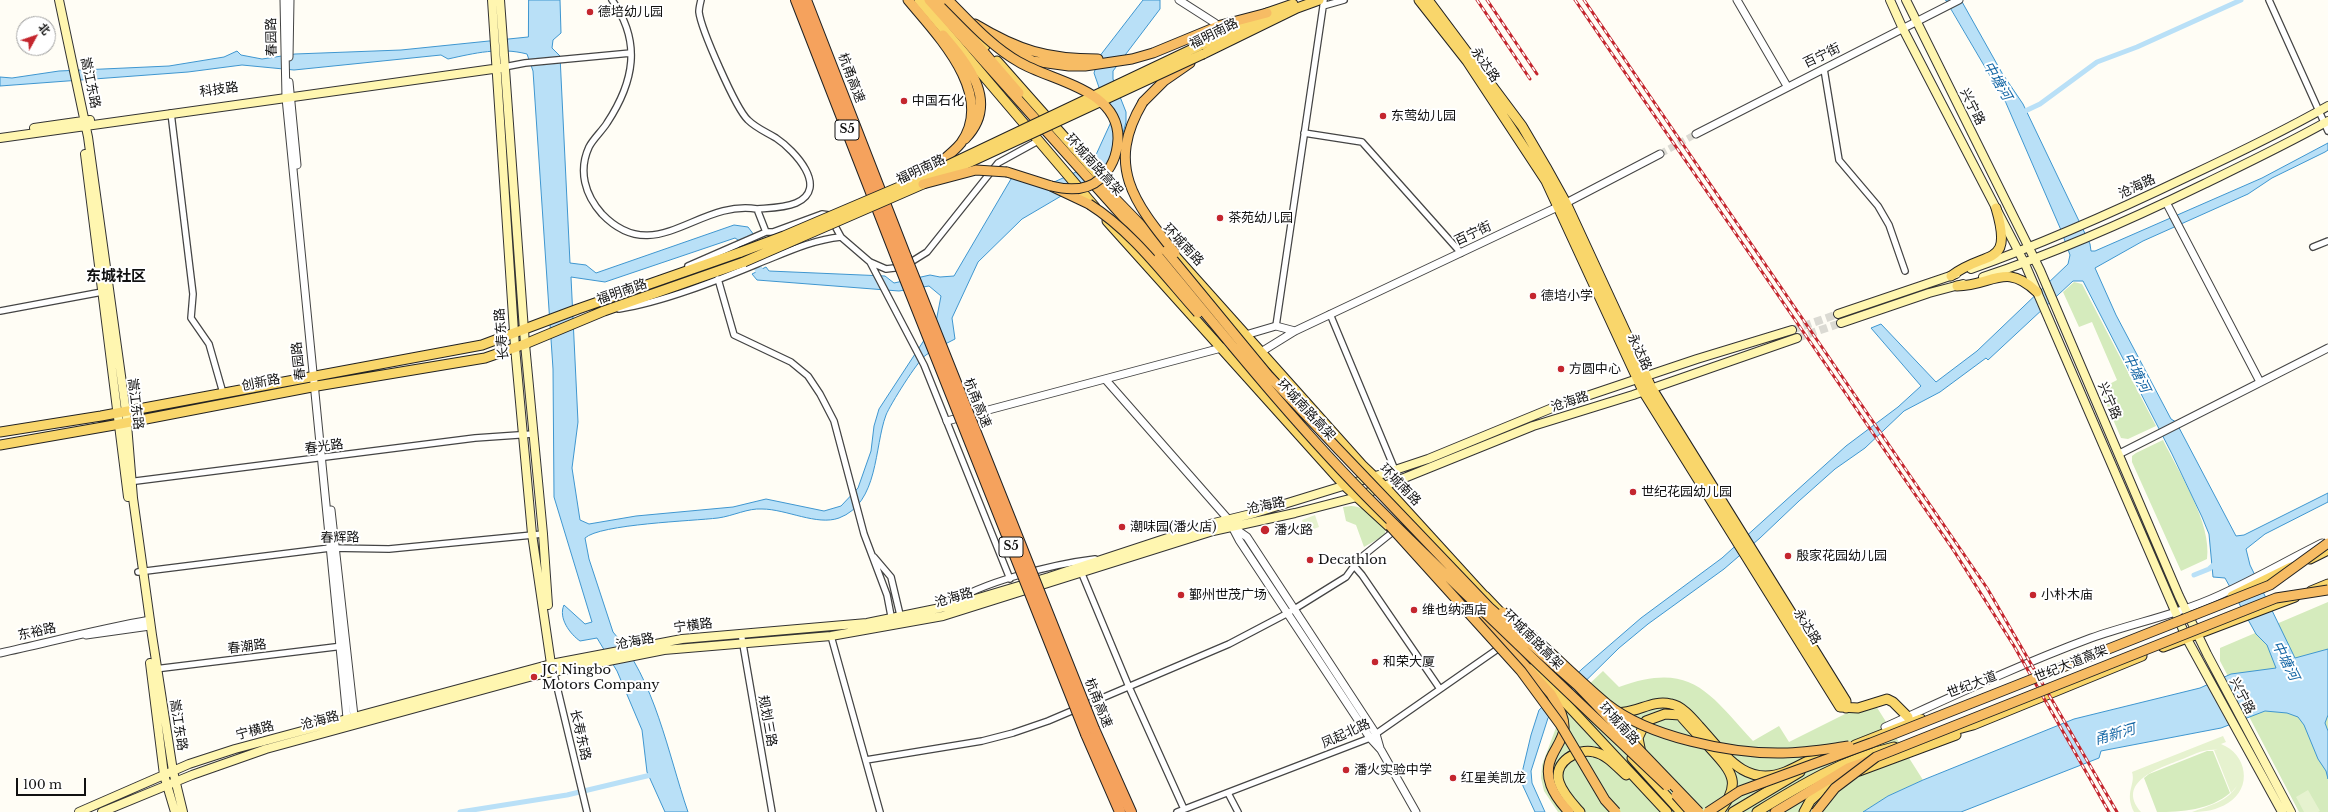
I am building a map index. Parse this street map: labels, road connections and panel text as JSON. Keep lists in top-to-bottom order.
{
  "streets": {
    "highway": [
      "杭甬高速",
      "S5",
      "环城南路高架",
      "世纪大道高架"
    ],
    "main road": [
      "福明南路",
      "永达路",
      "嵩江东路",
      "科技路",
      "兴宁路",
      "沧海路",
      "环城南路",
      "长寿东路",
      "创新路",
      "宁横路",
      "世纪大道"
    ],
    "street": [
      "春园路",
      "百宁街",
      "春光路",
      "春辉路",
      "东裕路",
      "春潮路",
      "规划三路",
      "凤起北路"
    ]
  },
  "crossings": [
    ["福明南路", "长寿东路"],
    ["福明南路", "创新路"],
    ["春园路", "科技路"],
    ["春园路", "沧海路"],
    ["春园路", "创新路"],
    ["春园路", "春光路"],
    ["春园路", "春辉路"],
    ["春园路", "宁横路"],
    ["春园路", "春潮路"],
    ["百宁街", "永达路"],
    ["百宁街", "兴宁路"],
    ["百宁街", "环城南路"],
    ["永达路", "沧海路"],
    ["永达路", "世纪大道"],
    ["嵩江东路", "科技路"],
    ["嵩江东路", "沧海路"],
    ["嵩江东路", "创新路"],
    ["嵩江东路", "春光路"],
    ["嵩江东路", "春辉路"],
    ["嵩江东路", "宁横路"],
    ["嵩江东路", "东裕路"],
    ["嵩江东路", "春潮路"],
    ["科技路", "长寿东路"],
    ["兴宁路", "沧海路"],
    ["兴宁路", "世纪大道"],
    ["环城南路高架", "环城南路"],
    ["沧海路", "环城南路"],
    ["沧海路", "长寿东路"],
    ["沧海路", "宁横路"],
    ["沧海路", "规划三路"],
    ["长寿东路", "创新路"],
    ["长寿东路", "春光路"],
    ["长寿东路", "春辉路"],
    ["宁横路", "规划三路"],
    ["世纪大道高架", "世纪大道"]
  ],
  "districts": ["东城社区"],
  "water": ["中塘河", "甬新河"],
  "places": [
    "德培幼儿园",
    "中国石化",
    "东莺幼儿园",
    "茶苑幼儿园",
    "德培小学",
    "方圆中心",
    "世纪花园幼儿园",
    "潮味园(潘火店)",
    "潘火路",
    "殷家花园幼儿园",
    "Decathlon",
    "鄞州世茂广场",
    "小朴木庙",
    "维也纳酒店",
    "和荣大厦",
    "JC Ningbo Motors Company",
    "潘火实验中学",
    "红星美凯龙"
  ],
  "scale_bar": "100 m",
  "north": "top right"
}
